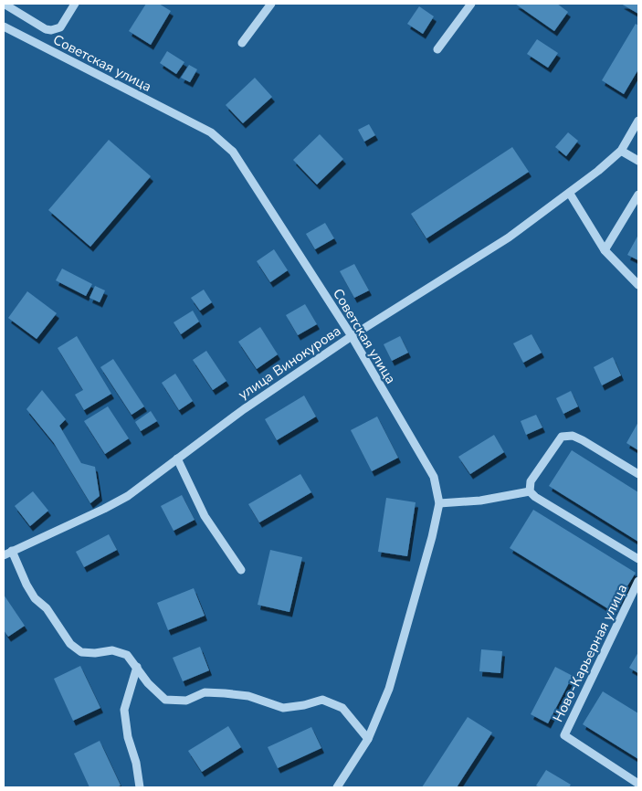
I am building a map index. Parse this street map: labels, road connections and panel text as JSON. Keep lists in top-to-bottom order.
{
  "streets": {
    "street": ["Советская улица", "улица Винокурова", "Ново-Карьерная улица"]
  },
  "crossings": [
    ["Советская улица", "улица Винокурова"]
  ]
}
